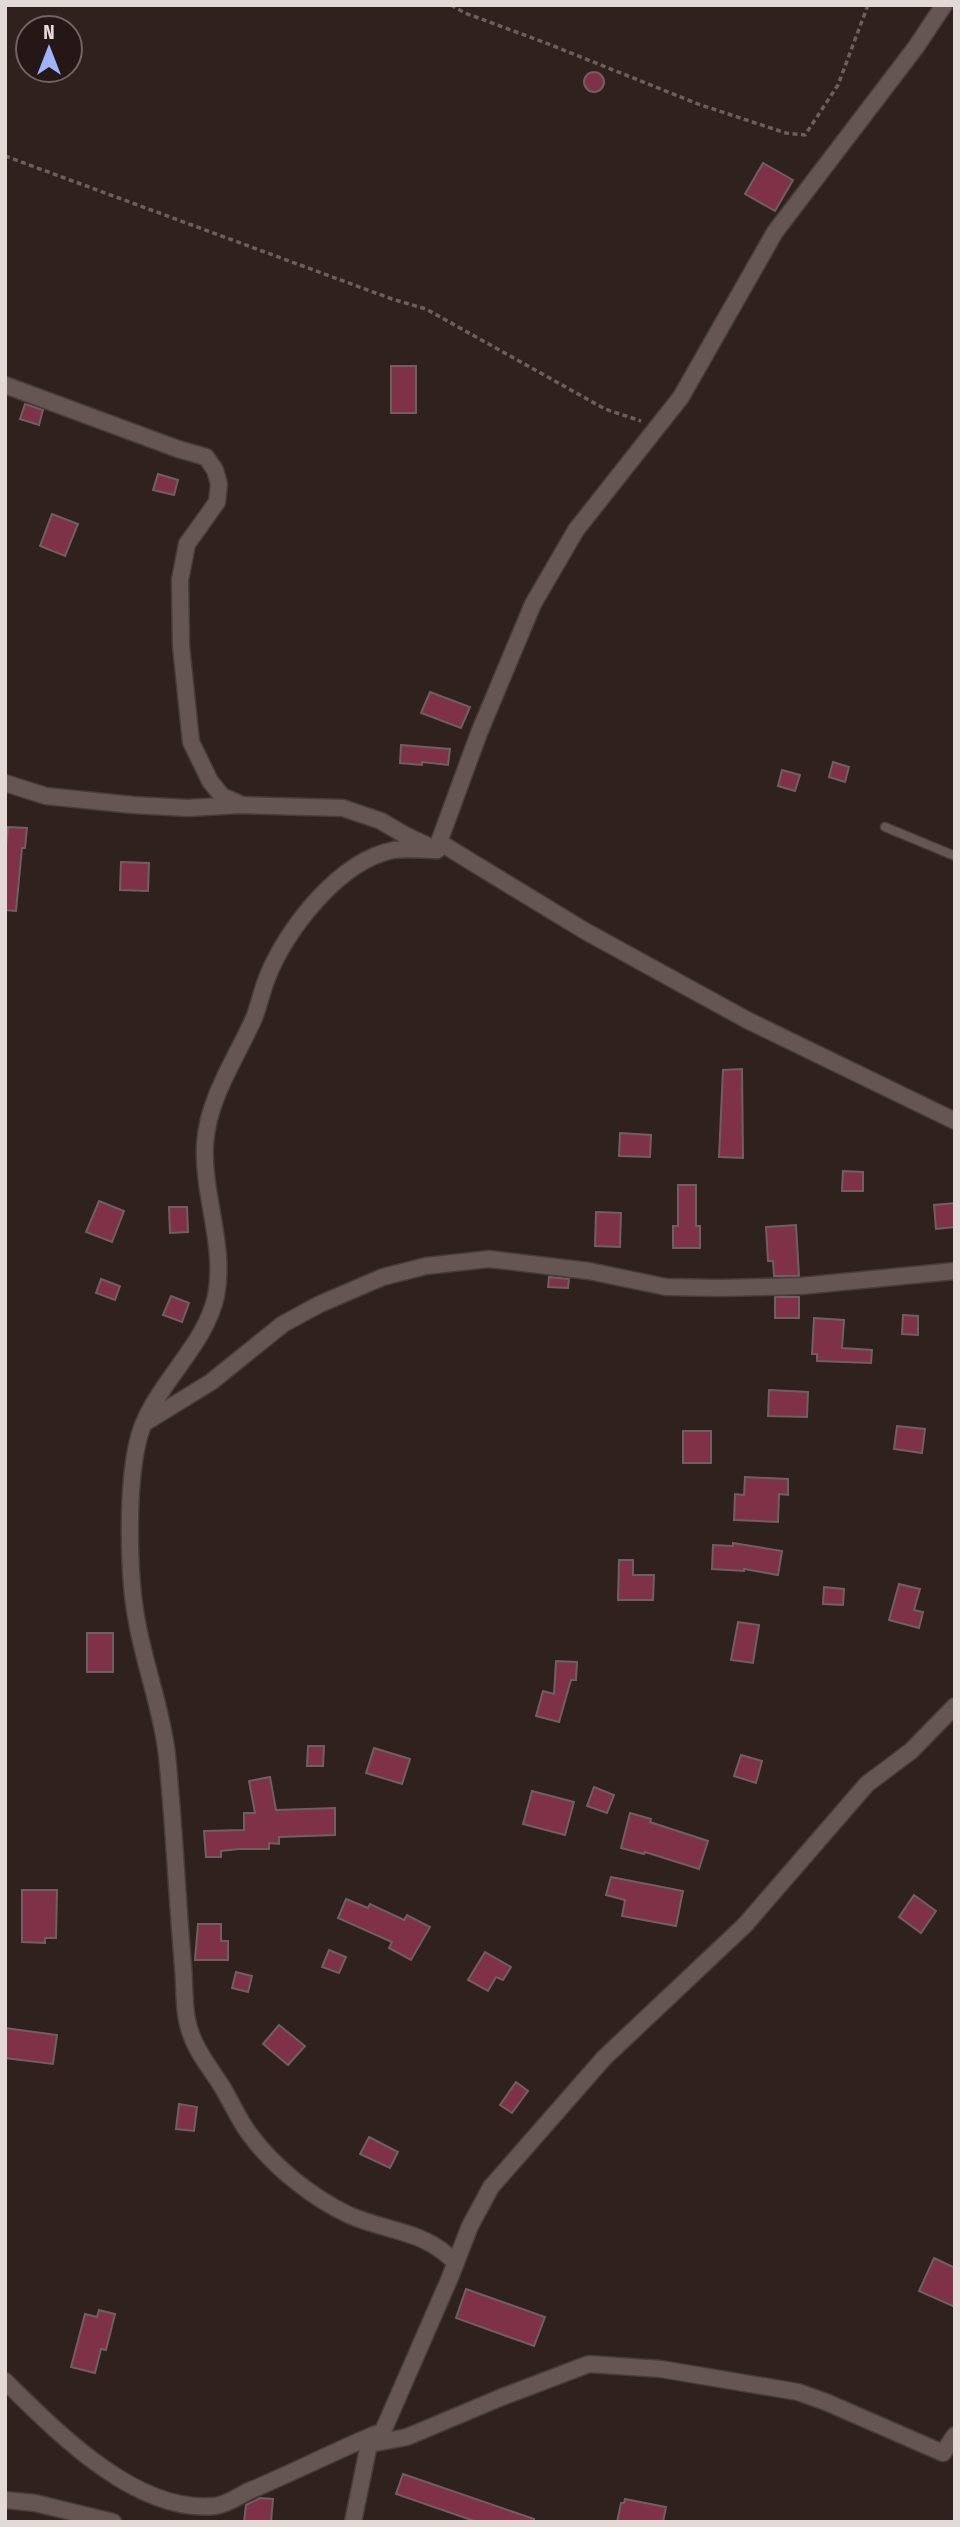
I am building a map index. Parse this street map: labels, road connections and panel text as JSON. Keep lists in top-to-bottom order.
{
  "north": "top"
}
